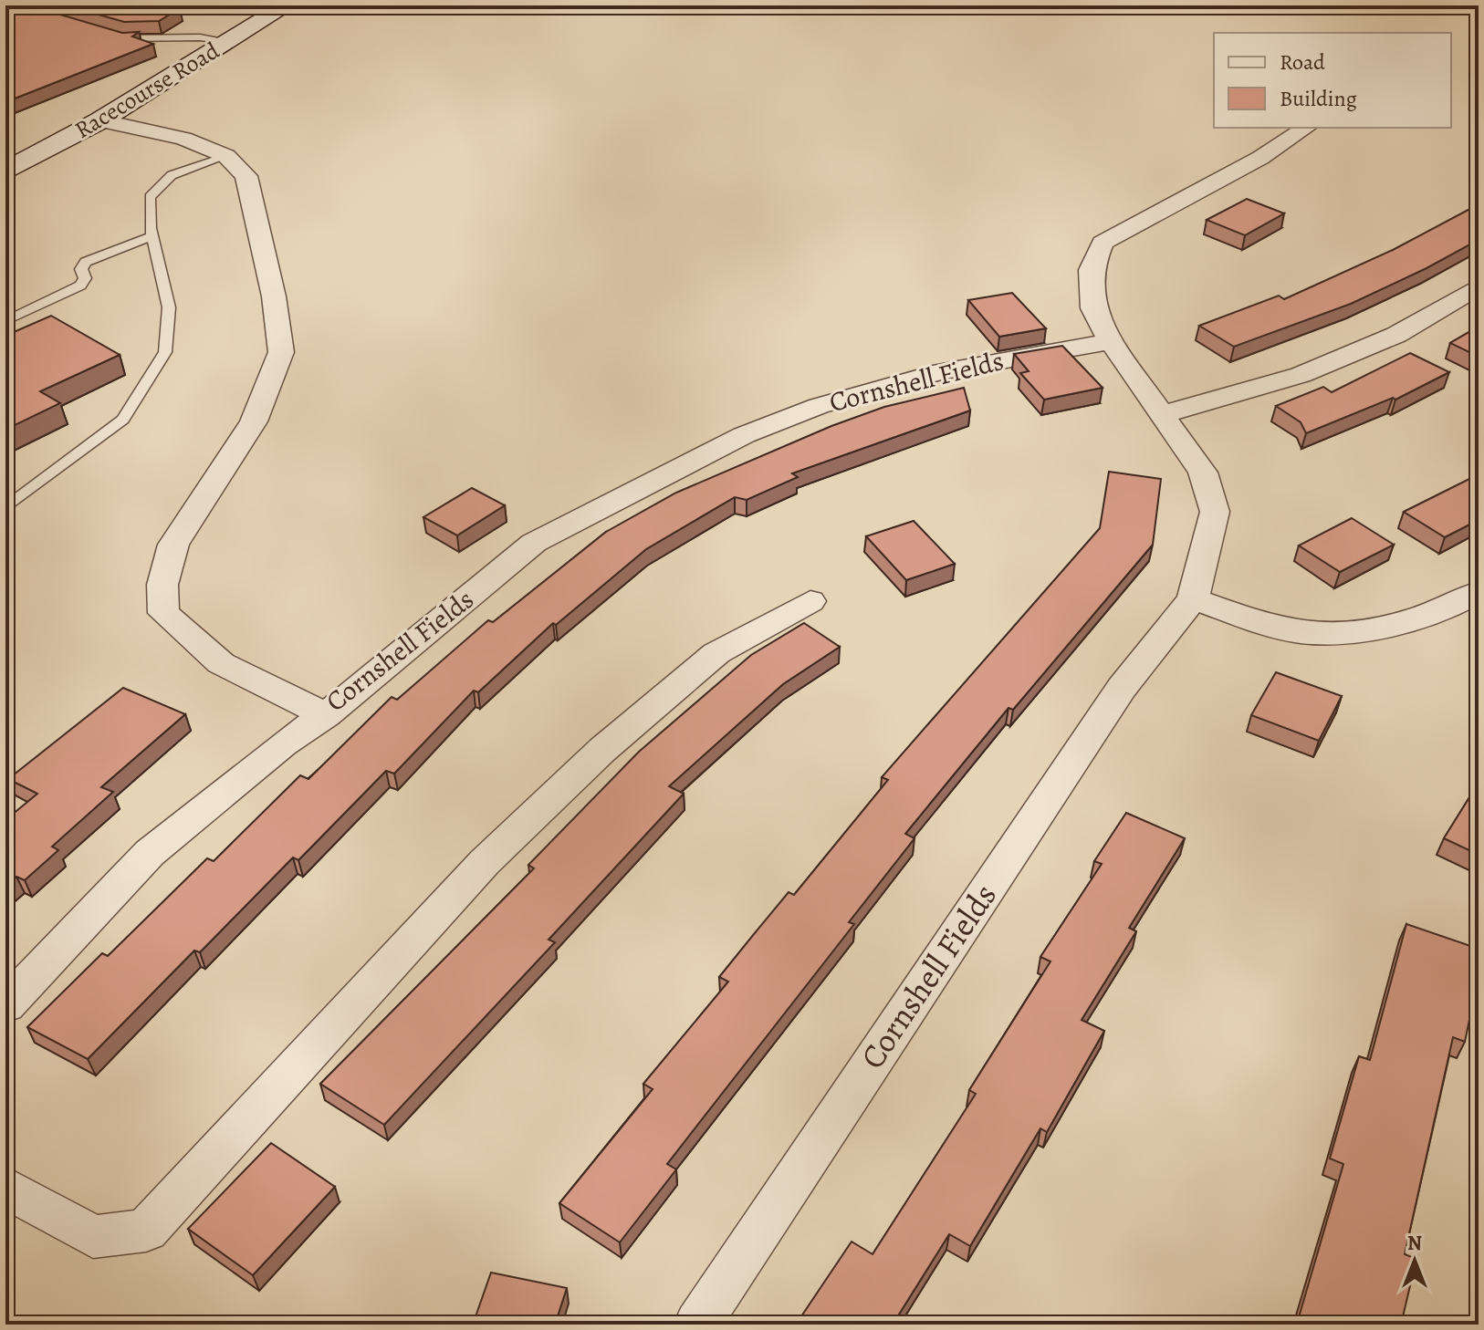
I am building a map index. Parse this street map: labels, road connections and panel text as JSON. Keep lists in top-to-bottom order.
{
  "streets": {
    "street": ["Racecourse Road", "Cornshell Fields"]
  },
  "crossings": [
    ["Racecourse Road", "Cornshell Fields"]
  ],
  "legend": ["Road", "Building"],
  "north": "top"
}
